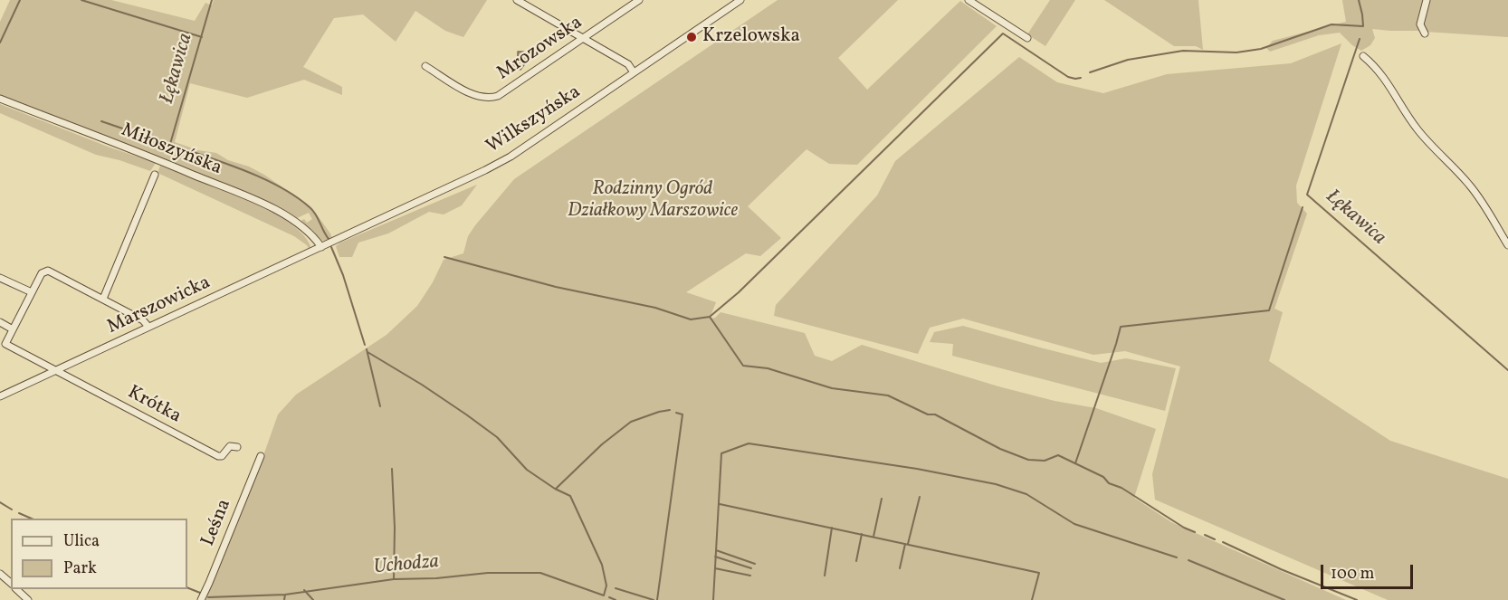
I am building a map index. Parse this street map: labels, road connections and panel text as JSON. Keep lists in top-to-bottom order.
{
  "streets": {
    "street": [
      "Mrozowska",
      "Wilkszyńska",
      "Miłoszyńska",
      "Marszowicka",
      "Krótka",
      "Leśna"
    ]
  },
  "crossings": [
    ["Wilkszyńska", "Marszowicka"],
    ["Miłoszyńska", "Marszowicka"],
    ["Marszowicka", "Krótka"]
  ],
  "water": ["Łękawica", "Uchodza"],
  "parks": ["Rodzinny Ogród Działkowy Marszowice"],
  "places": ["Krzelowska"],
  "legend": ["Ulica", "Park"],
  "scale_bar": "100 m"
}
